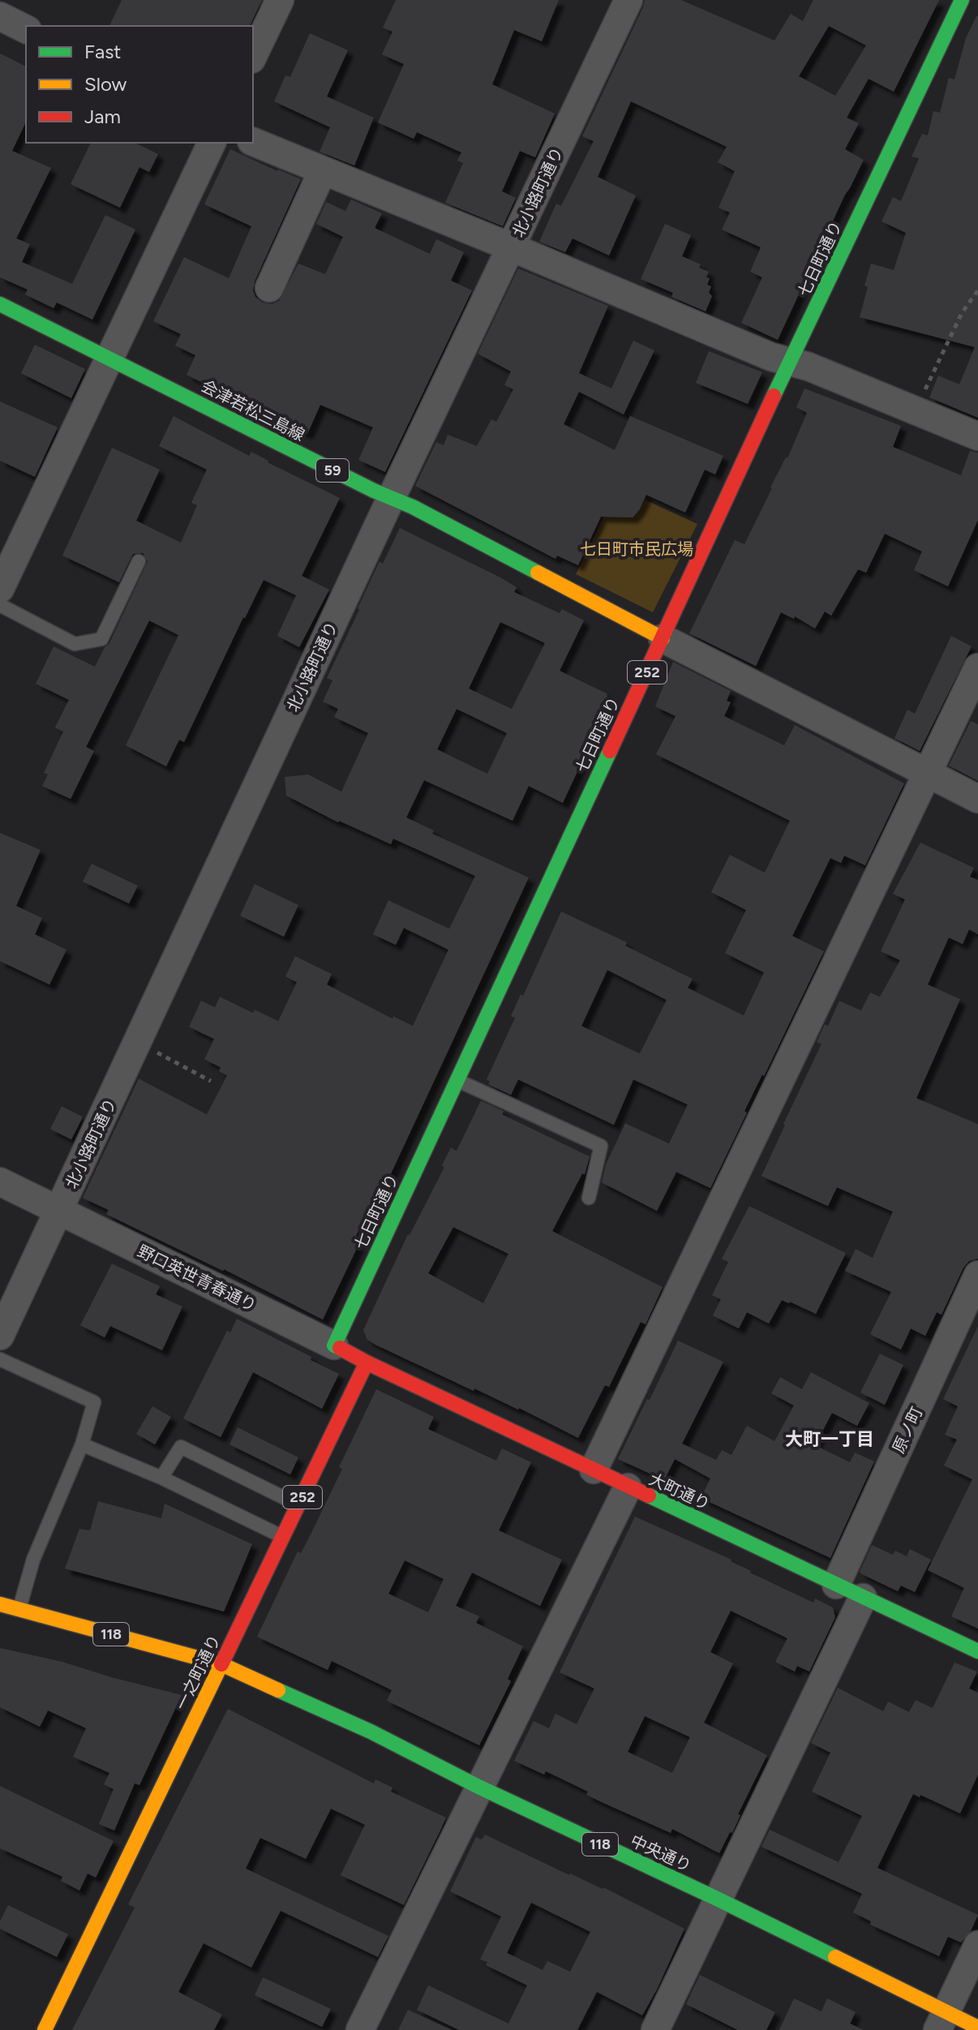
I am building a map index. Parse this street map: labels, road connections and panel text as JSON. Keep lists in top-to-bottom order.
{
  "streets": {
    "main road": [
      "七日町通り",
      "会津若松三島線",
      "59",
      "252",
      "大町通り",
      "118",
      "一之町通り",
      "中央通り"
    ],
    "street": ["北小路町通り", "野口英世青春通り", "原ノ町"]
  },
  "crossings": [
    ["北小路町通り", "会津若松三島線"],
    ["北小路町通り", "野口英世青春通り"],
    ["七日町通り", "会津若松三島線"],
    ["七日町通り", "野口英世青春通り"],
    ["原ノ町", "大町通り"],
    ["大町通り", "一之町通り"],
    ["118", "一之町通り"],
    ["118", "中央通り"],
    ["一之町通り", "中央通り"]
  ],
  "districts": ["大町一丁目"],
  "parks": ["七日町市民広場"],
  "legend": ["Fast", "Slow", "Jam"]
}
